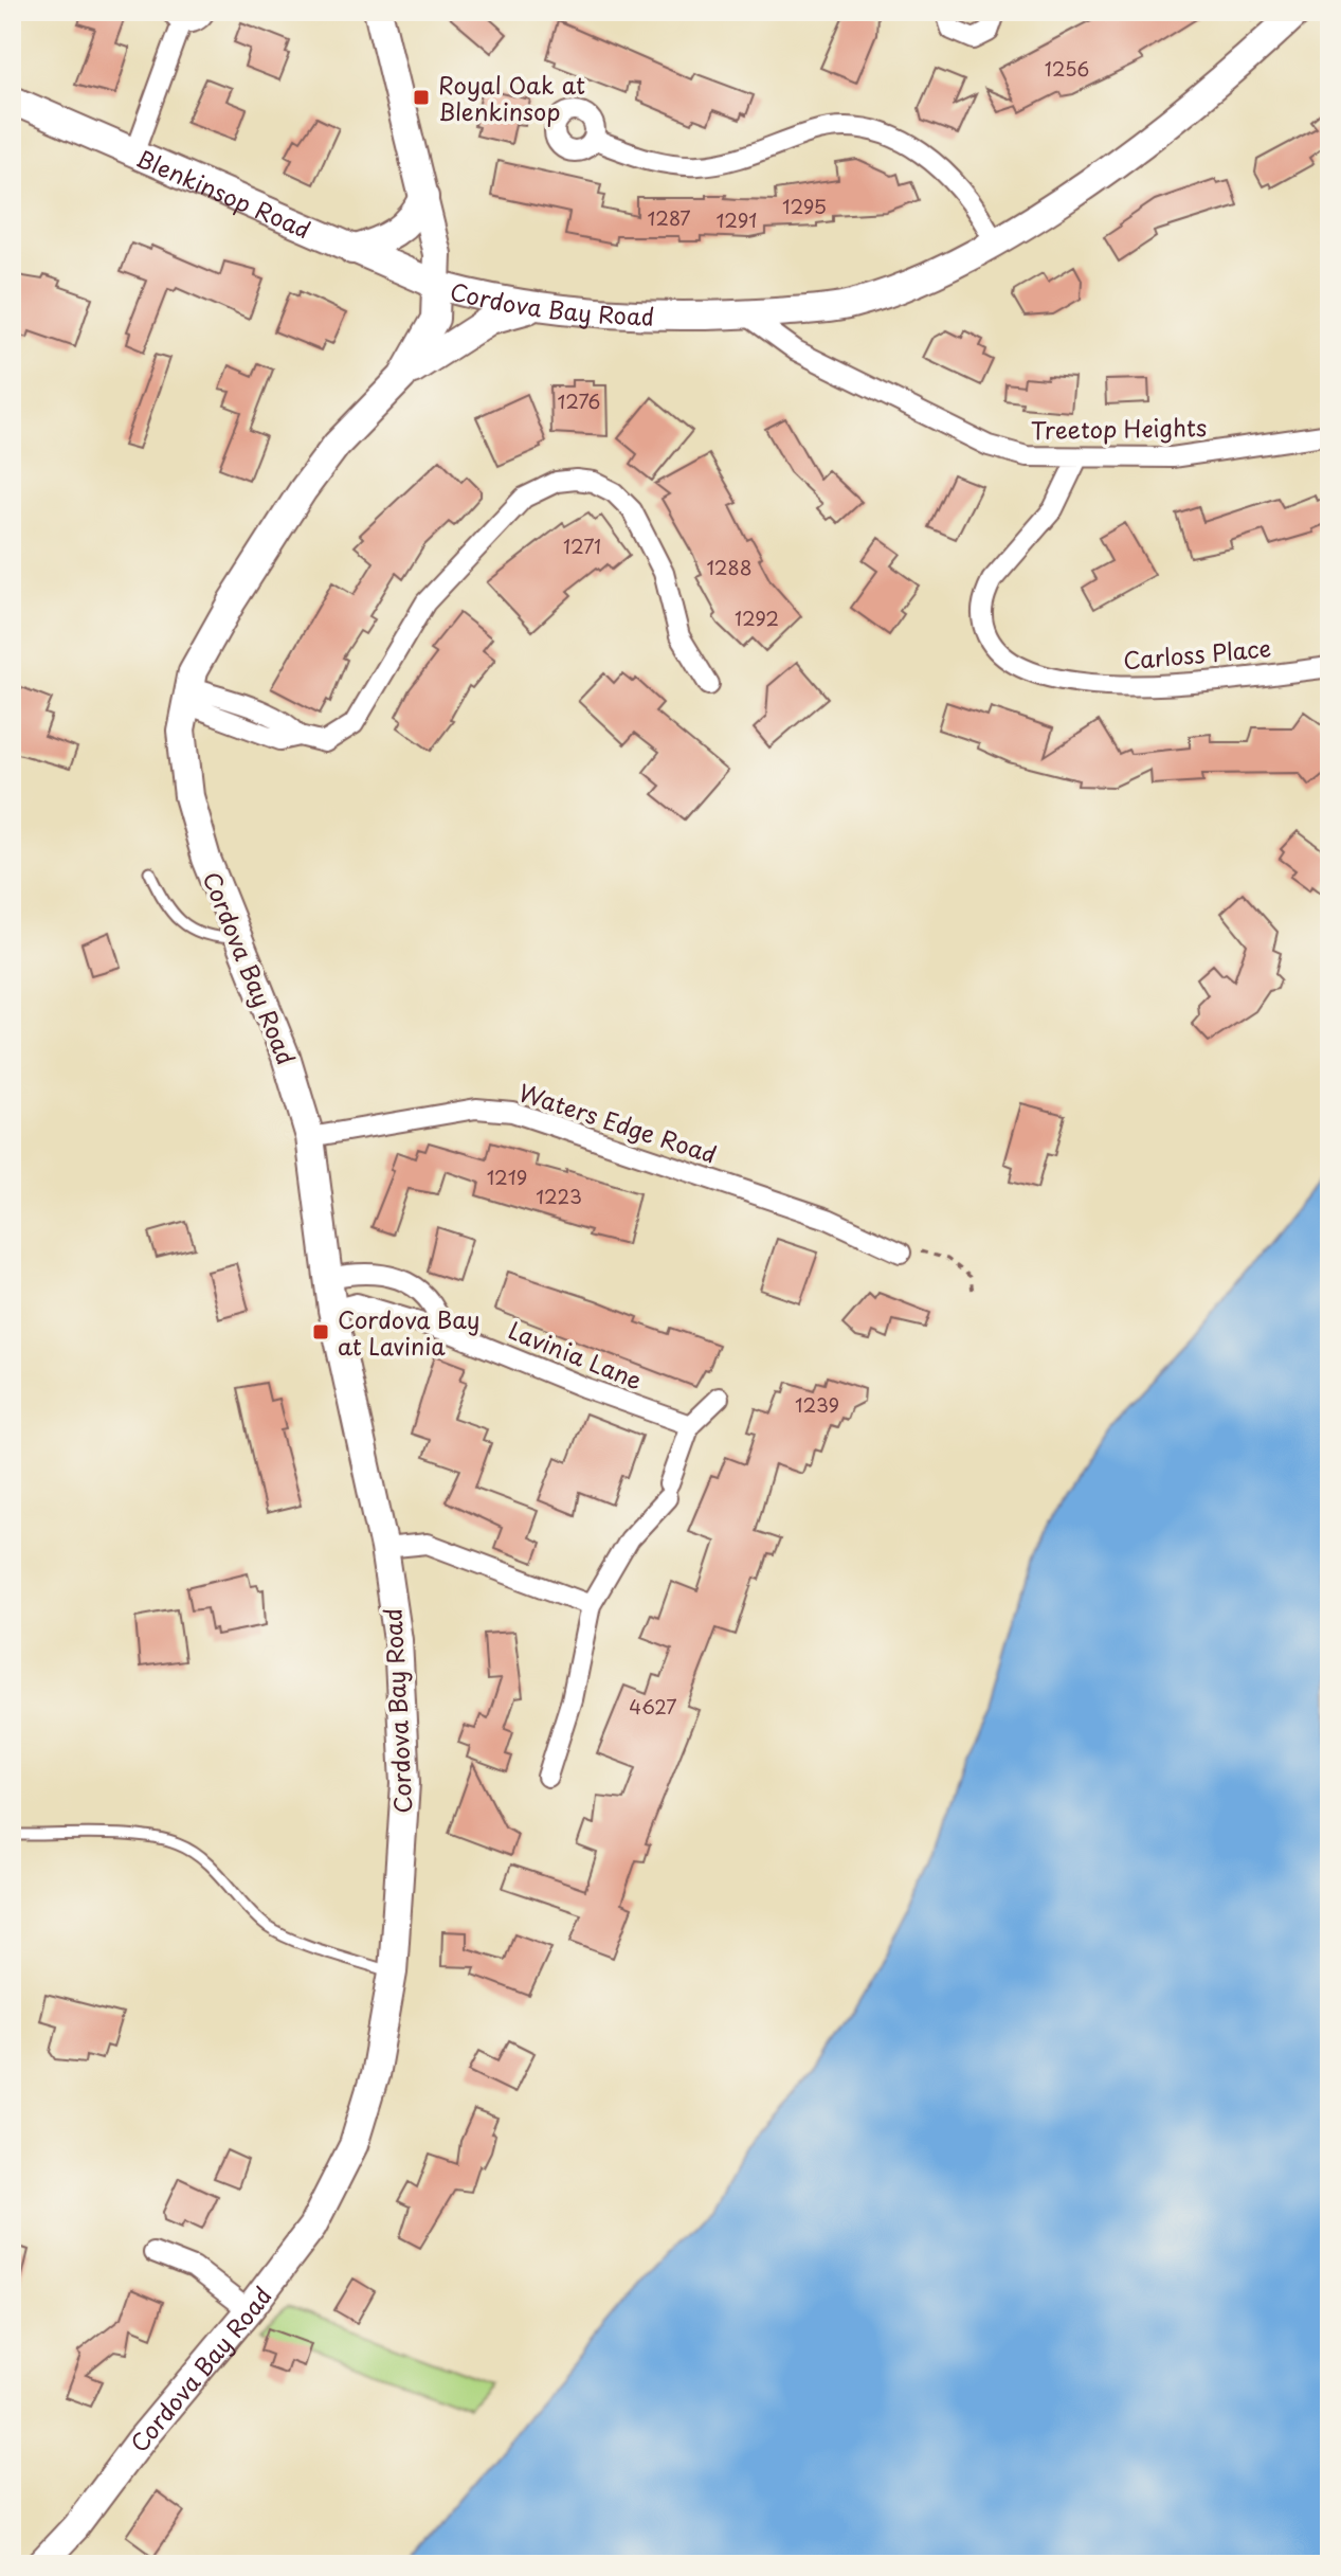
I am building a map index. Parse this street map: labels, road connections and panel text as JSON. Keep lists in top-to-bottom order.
{
  "streets": {
    "main road": ["Blenkinsop Road", "Cordova Bay Road"],
    "street": [
      "Treetop Heights",
      "Carloss Place",
      "Waters Edge Road",
      "Lavinia Lane"
    ]
  },
  "crossings": [
    ["Blenkinsop Road", "Cordova Bay Road"],
    ["Cordova Bay Road", "Treetop Heights"],
    ["Cordova Bay Road", "Waters Edge Road"],
    ["Cordova Bay Road", "Lavinia Lane"],
    ["Treetop Heights", "Carloss Place"]
  ],
  "places": {
    "transit": ["Royal Oak at Blenkinsop", "Cordova Bay at Lavinia"]
  },
  "house_numbers": [
    "1256",
    "1295",
    "1287",
    "1291",
    "1276",
    "1271",
    "1288",
    "1292",
    "1219",
    "1223",
    "1239",
    "4627"
  ]
}
